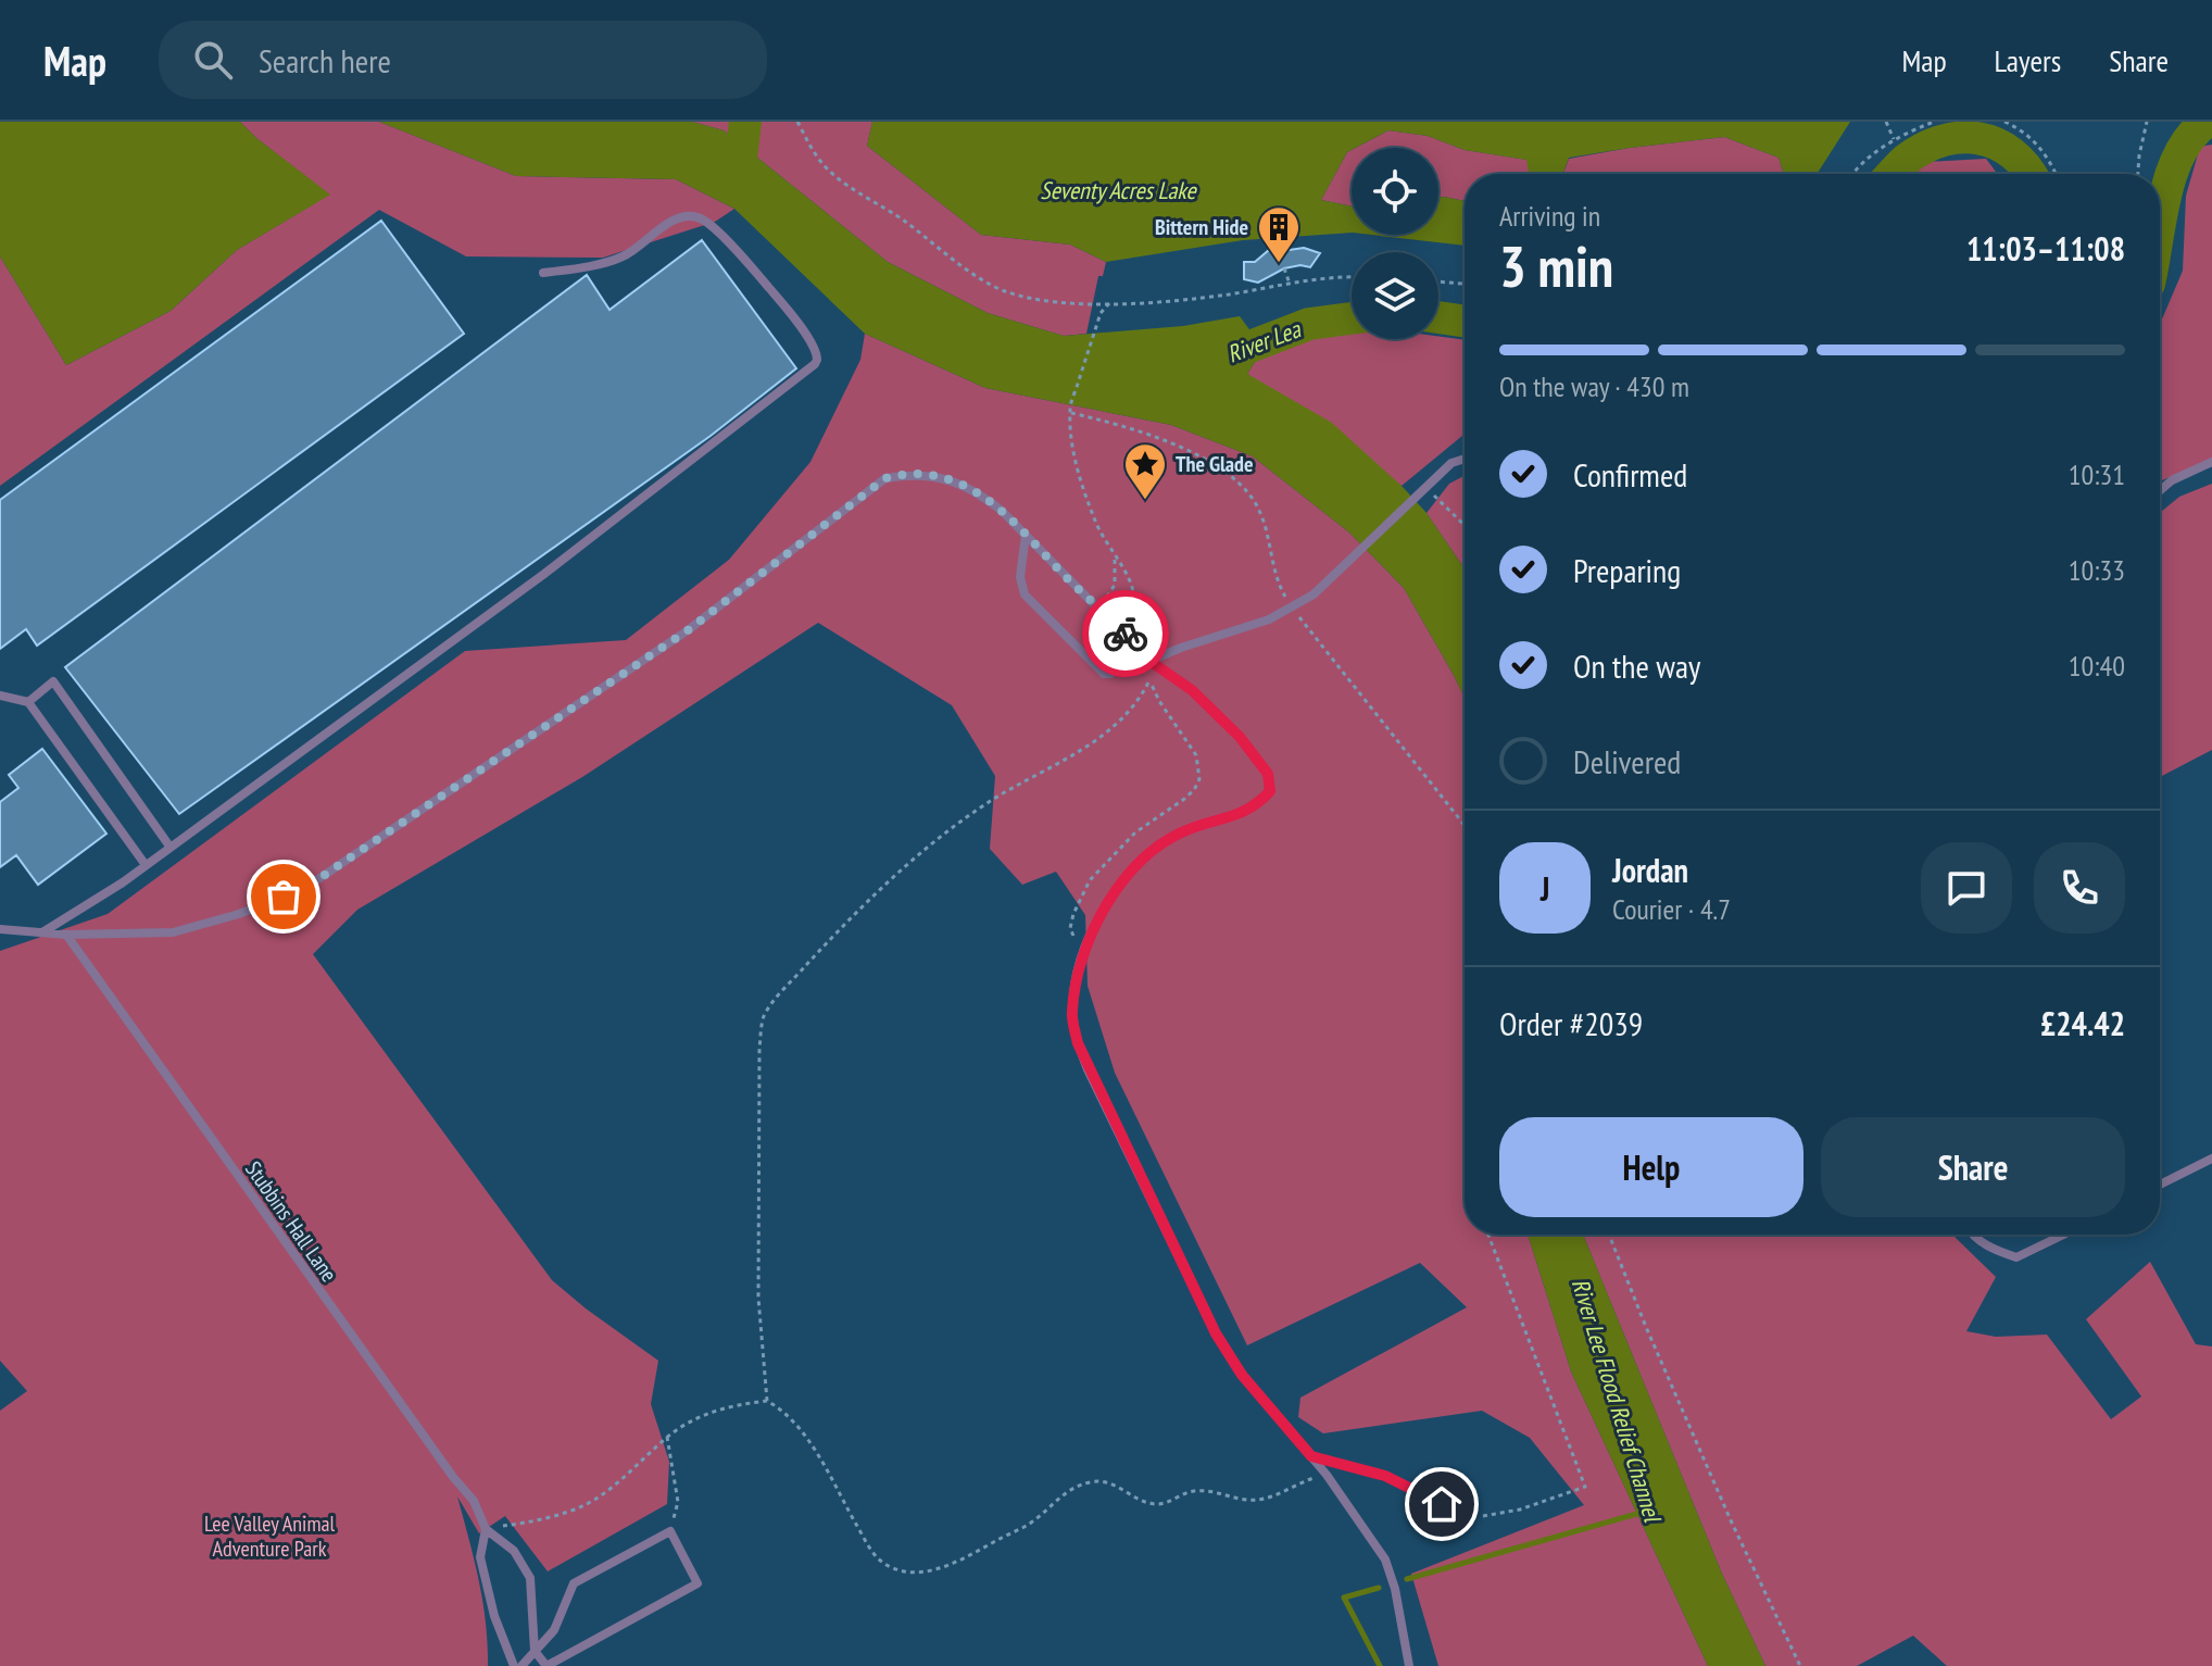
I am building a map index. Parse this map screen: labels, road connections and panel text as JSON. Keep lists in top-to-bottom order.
{
  "streets": {
    "lane": ["Stubbins Hall Lane"]
  },
  "water": ["Seventy Acres Lake", "River Lea", "River Lee Flood Relief Channel"],
  "parks": ["Lee Valley Animal Adventure Park"],
  "places": {
    "building": ["Bittern Hide"],
    "place": ["The Glade"]
  },
  "page": {
    "header": "Map",
    "search": "Search here",
    "nav": ["Map", "Layers", "Share"],
    "heading": ["3 min", "Arriving in", "11:03–11:08"],
    "panel": [
      "Jordan",
      "Courier · 4.7",
      "Order #2039",
      "£24.42"
    ],
    "bar": "On the way · 430 m",
    "list": [
      ["Confirmed", "10:31"],
      ["Preparing", "10:33"],
      ["On the way", "10:40"],
      "Delivered"
    ],
    "round": "J",
    "buttons": ["Help", "Share"]
  }
}
